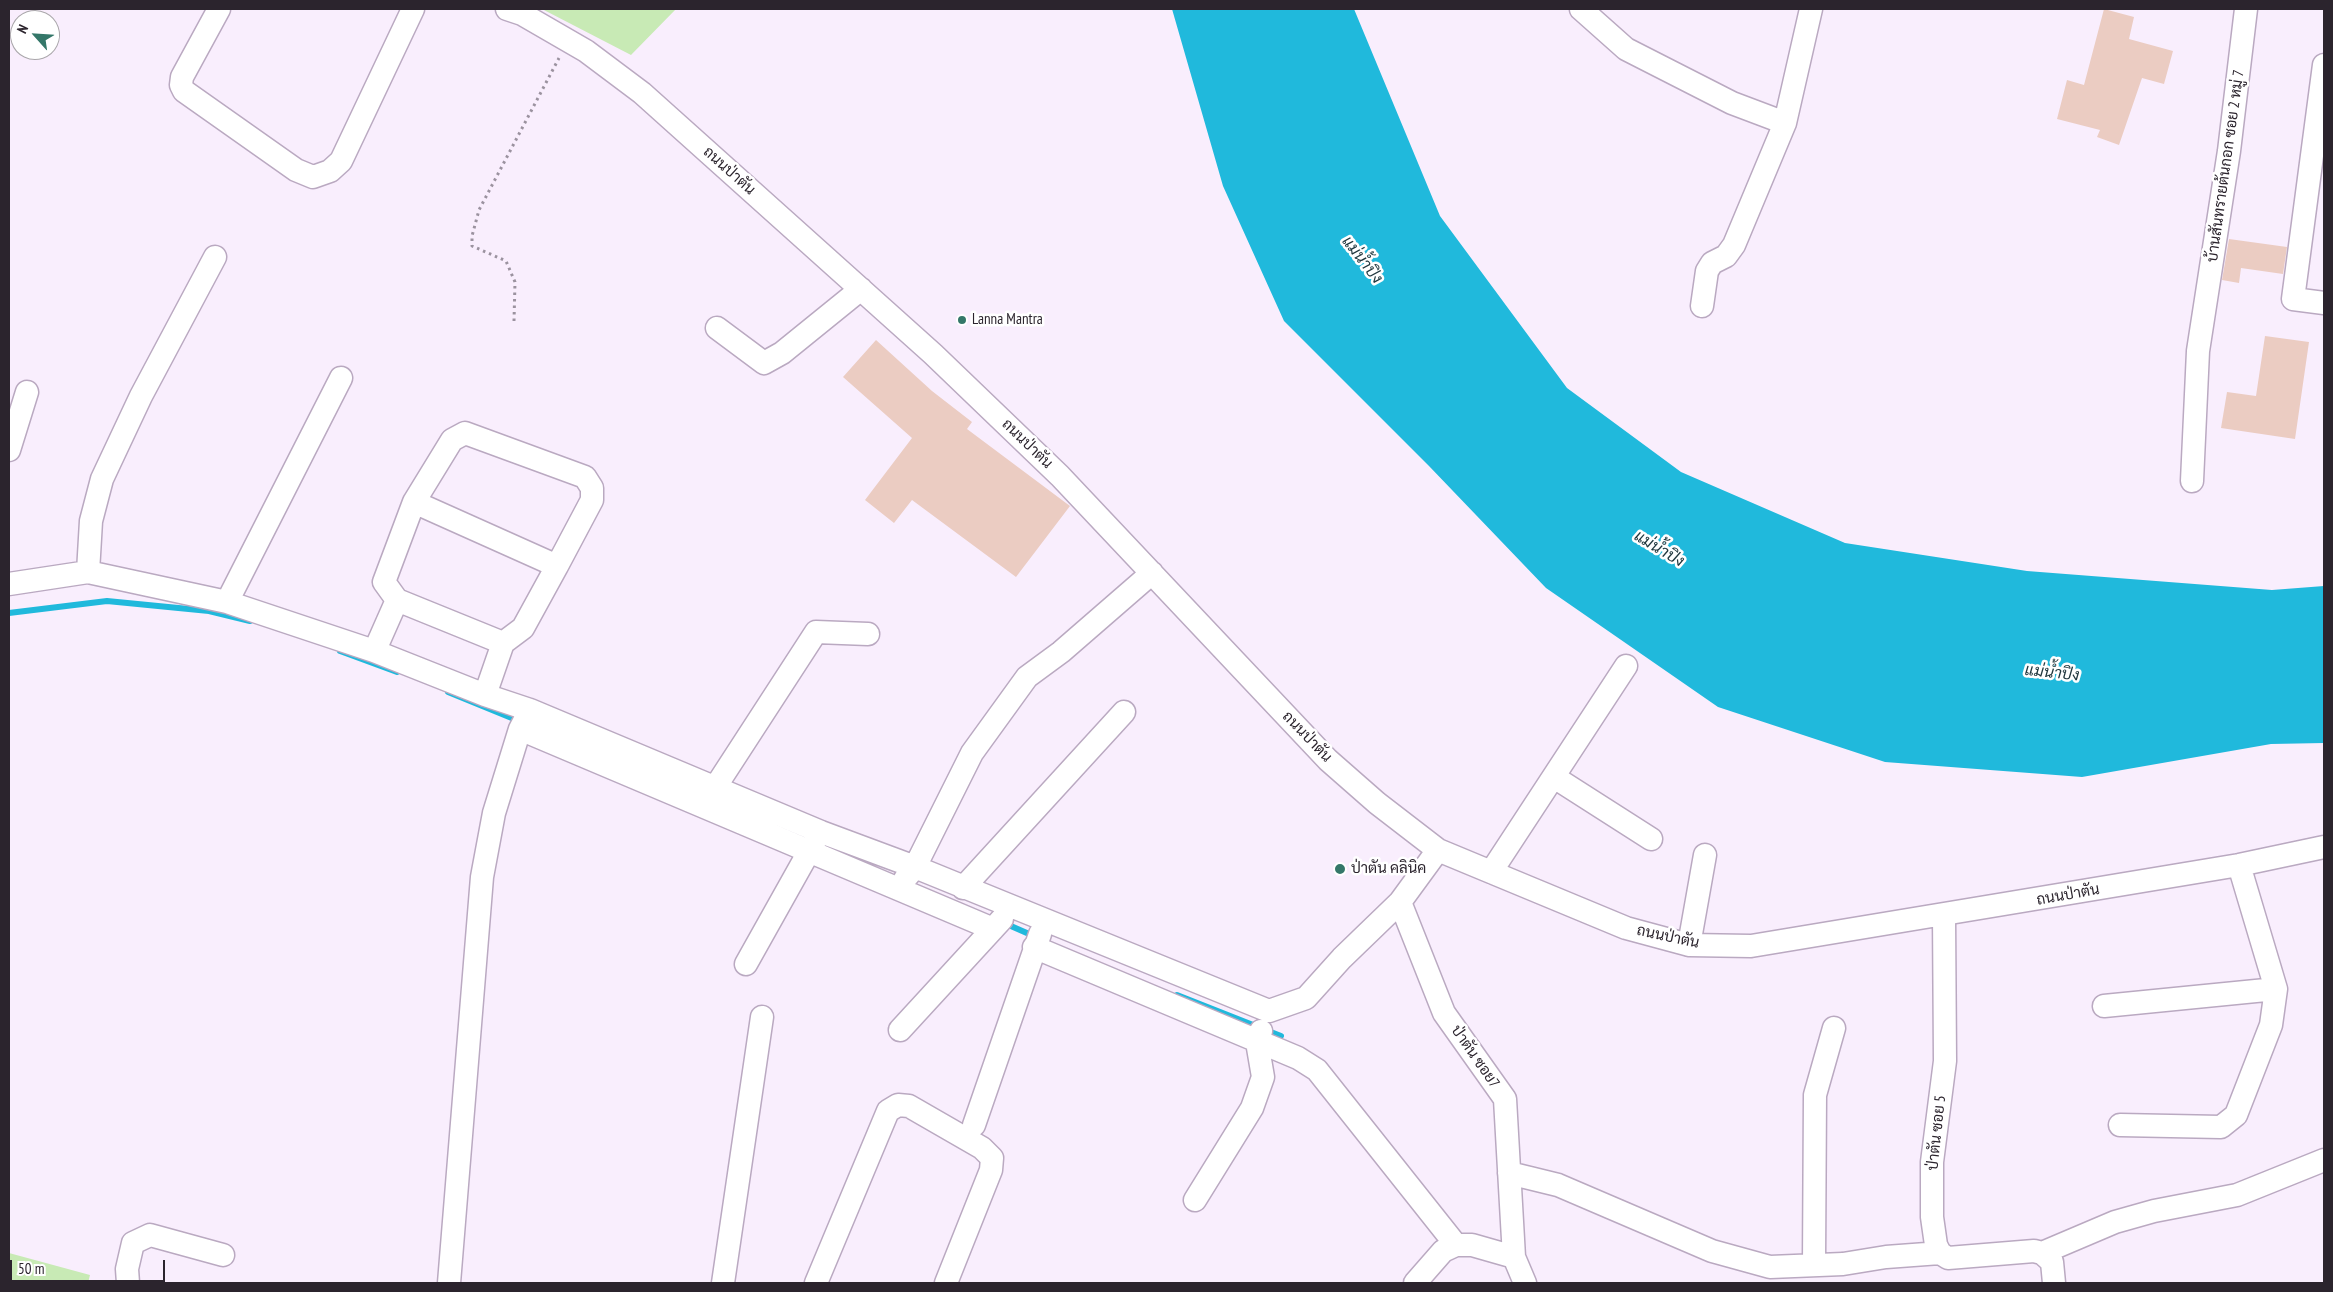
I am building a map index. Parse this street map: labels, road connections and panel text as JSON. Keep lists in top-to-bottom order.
{
  "streets": {
    "street": [
      "บ้านสันทรายต้นกอก ซอย 2 หมู่ 7",
      "ถนนป่าตัน",
      "ป่าตัน ซอย7",
      "ป่าตัน ซอย 5"
    ]
  },
  "crossings": [
    ["ถนนป่าตัน", "ป่าตัน ซอย 5"]
  ],
  "water": ["แม่น้ำปิง"],
  "places": ["Lanna Mantra", "ป่าตัน คลินิค"],
  "scale_bar": "50 m",
  "north": "top left"
}
